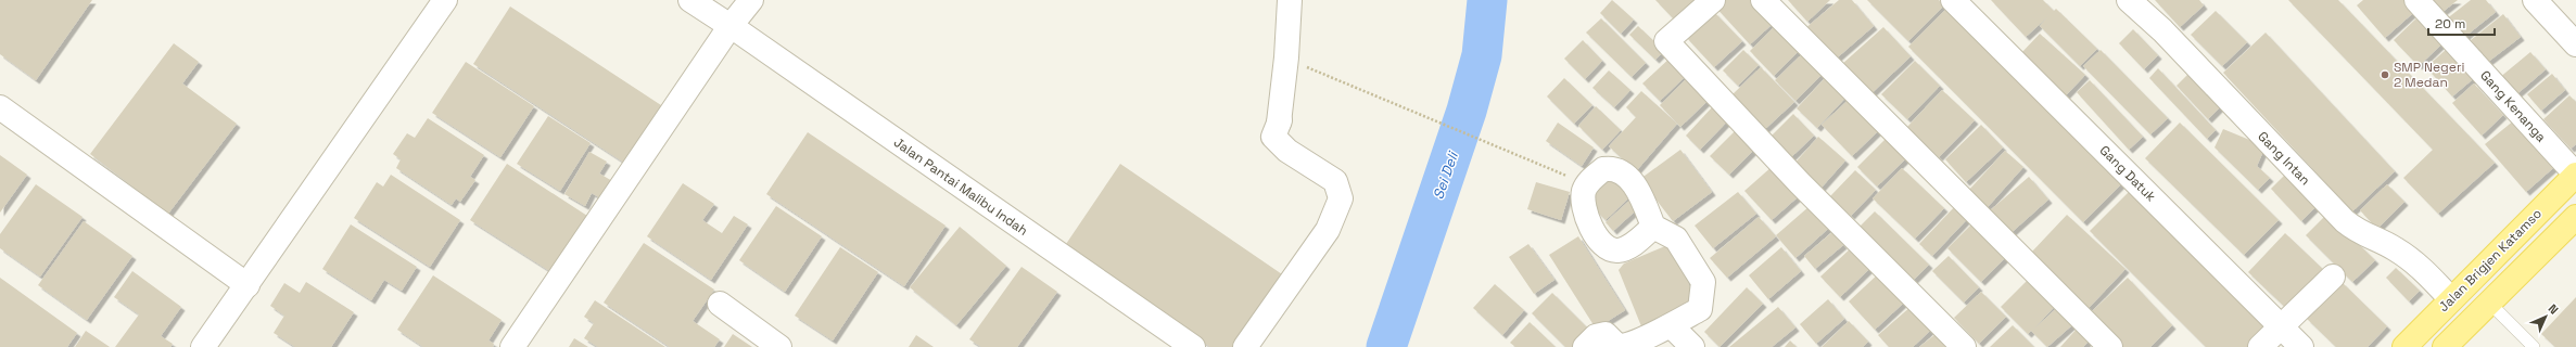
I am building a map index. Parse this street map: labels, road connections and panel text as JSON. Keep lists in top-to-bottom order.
{
  "streets": {
    "main road": ["Jalan Brigjen Katamso"],
    "street": [
      "Gang Kenanga",
      "Gang Intan",
      "Gang Datuk",
      "Jalan Pantai Malibu Indah"
    ]
  },
  "crossings": [
    ["Gang Kenanga", "Jalan Brigjen Katamso"],
    ["Gang Intan", "Jalan Brigjen Katamso"]
  ],
  "water": ["Sei Deli"],
  "places": ["SMP Negeri 2 Medan"],
  "scale_bar": "20 m",
  "north": "top right"
}
